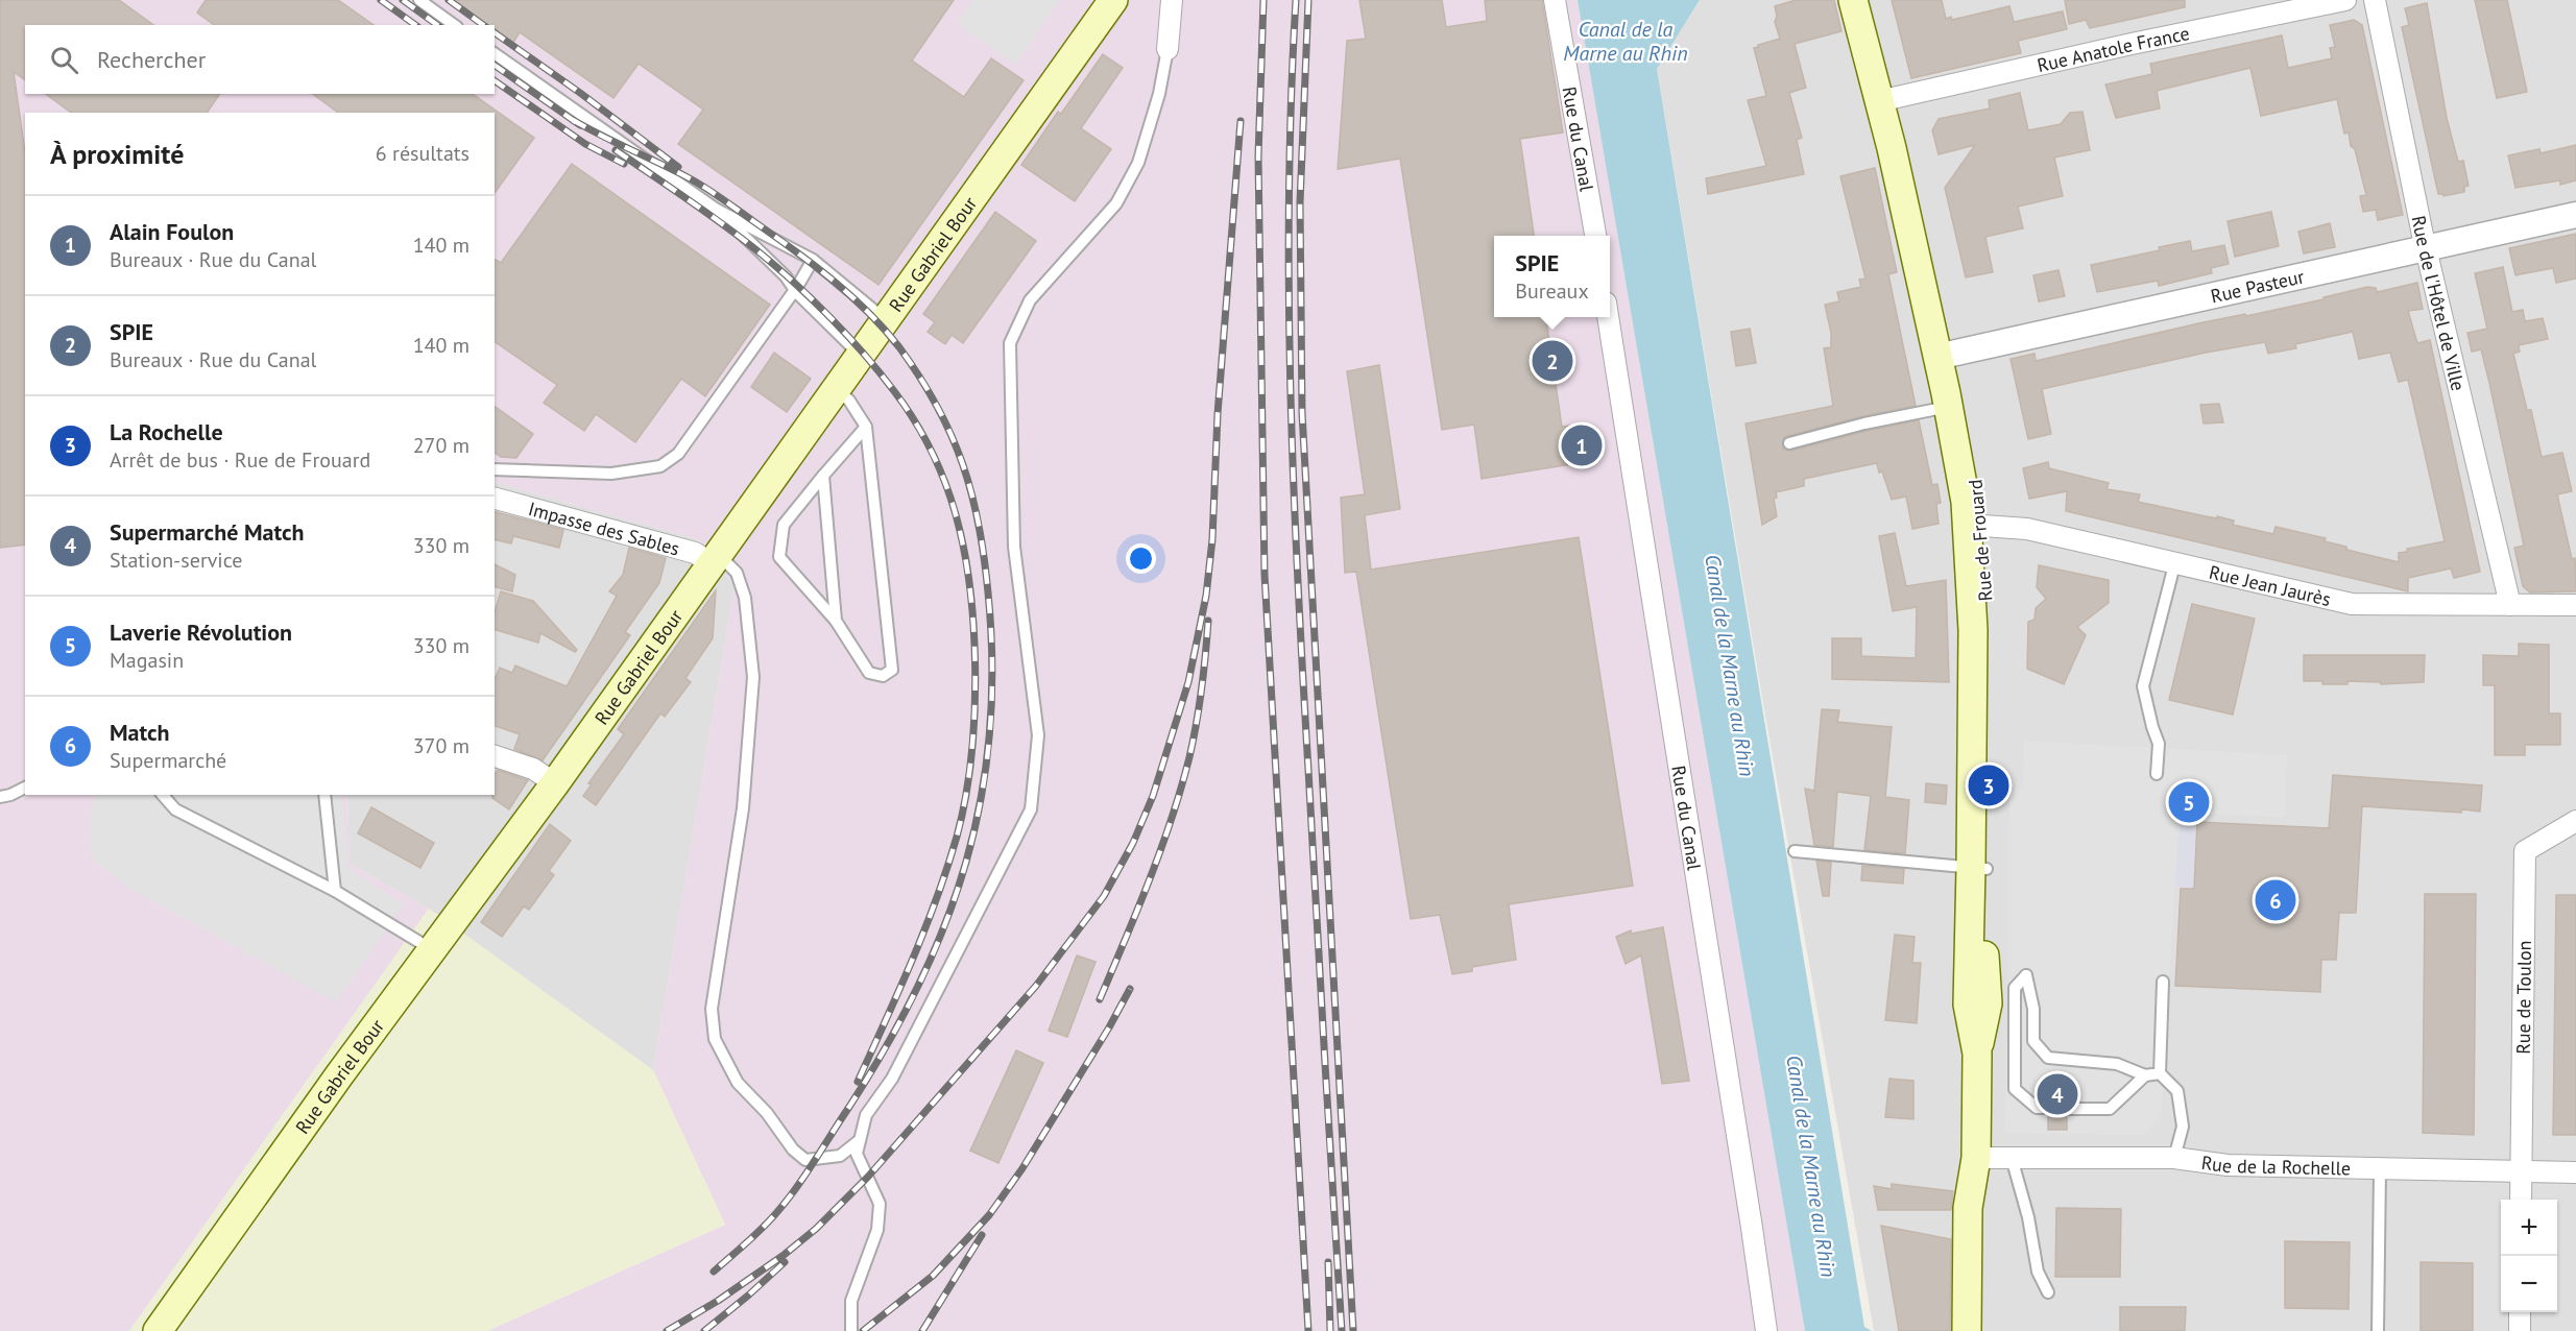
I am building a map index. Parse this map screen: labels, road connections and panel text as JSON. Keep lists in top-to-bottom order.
{
  "streets": {
    "main road": ["Rue Gabriel Bour", "Rue de Frouard"],
    "street": [
      "Rue Anatole France",
      "Rue du Canal",
      "Rue Pasteur",
      "Rue de l'Hôtel de Ville",
      "Impasse des Sables",
      "Rue Jean Jaurès",
      "Rue de Toulon",
      "Rue de la Rochelle"
    ]
  },
  "crossings": [
    ["Rue Anatole France", "Rue de Frouard"],
    ["Rue Gabriel Bour", "Impasse des Sables"],
    ["Rue Pasteur", "Rue de l'Hôtel de Ville"],
    ["Rue Pasteur", "Rue de Frouard"],
    ["Rue de l'Hôtel de Ville", "Rue Jean Jaurès"],
    ["Rue de Frouard", "Rue Jean Jaurès"],
    ["Rue de Frouard", "Rue de la Rochelle"],
    ["Rue de Toulon", "Rue de la Rochelle"]
  ],
  "water": ["Canal de la Marne au Rhin"],
  "page": {
    "search": "Rechercher",
    "heading": ["À proximité", "6 résultats"],
    "list": [
      {
        "mark": "1",
        "name": "Alain Foulon",
        "note": "Bureaux · Rue du Canal",
        "value": "140 m"
      },
      {
        "mark": "2",
        "name": "SPIE",
        "note": "Bureaux · Rue du Canal",
        "value": "140 m"
      },
      {
        "mark": "3",
        "name": "La Rochelle",
        "note": "Arrêt de bus · Rue de Frouard",
        "value": "270 m"
      },
      {
        "mark": "4",
        "name": "Supermarché Match",
        "note": "Station-service",
        "value": "330 m"
      },
      {
        "mark": "5",
        "name": "Laverie Révolution",
        "note": "Magasin",
        "value": "330 m"
      },
      {
        "mark": "6",
        "name": "Match",
        "note": "Supermarché",
        "value": "370 m"
      }
    ],
    "popup": ["SPIE", "Bureaux"],
    "pins": [
      "2",
      "1",
      "3",
      "5",
      "6",
      "4"
    ],
    "map_buttons": ["+", "−"]
  }
}
